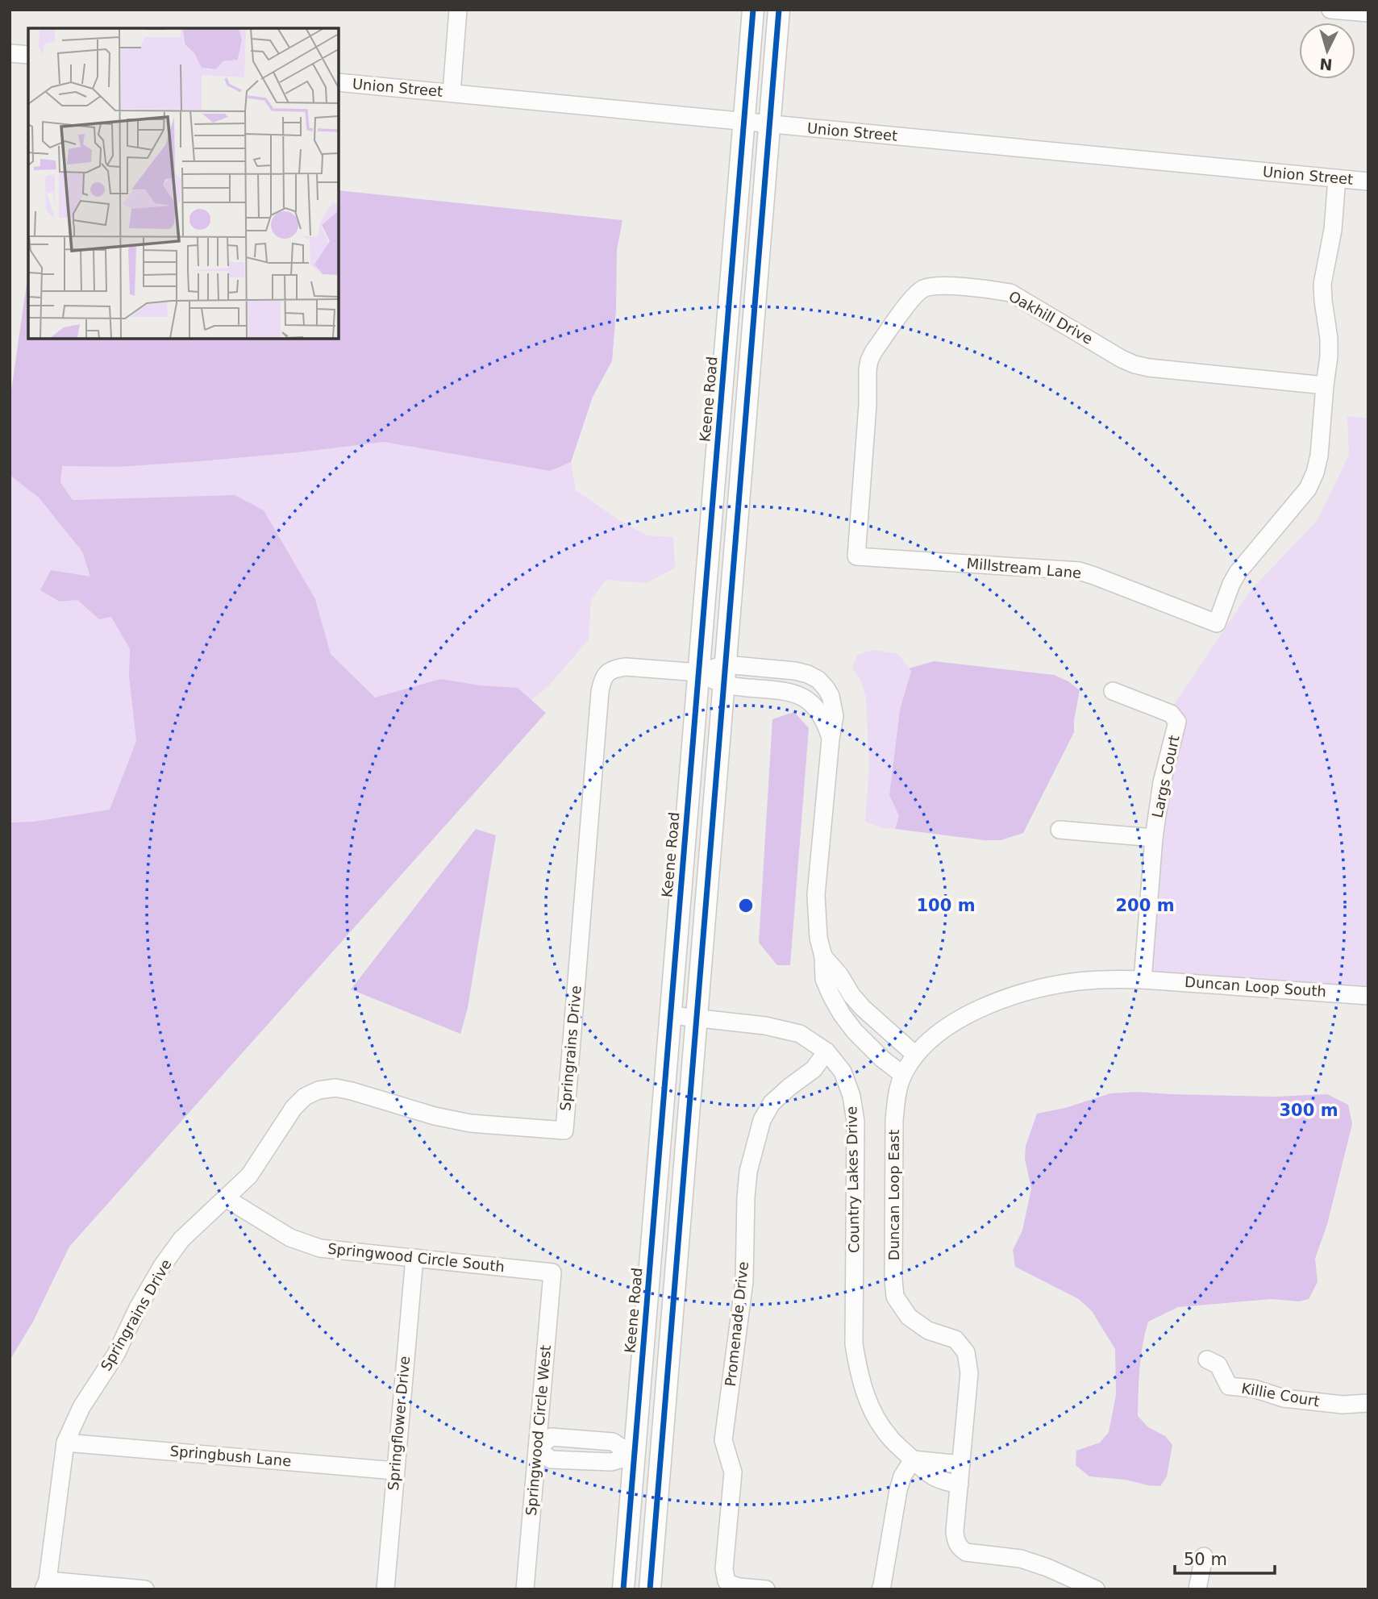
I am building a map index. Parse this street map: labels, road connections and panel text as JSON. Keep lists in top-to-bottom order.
{
  "streets": {
    "main road": ["Keene Road"],
    "street": [
      "Union Street",
      "Oakhill Drive",
      "Millstream Lane",
      "Largs Court",
      "Duncan Loop South",
      "Springrains Drive",
      "Country Lakes Drive",
      "Duncan Loop East",
      "Springwood Circle South",
      "Promenade Drive",
      "Killie Court",
      "Springflower Drive",
      "Springwood Circle West",
      "Springbush Lane"
    ]
  },
  "crossings": [
    ["Union Street", "Keene Road"],
    ["Oakhill Drive", "Millstream Lane"],
    ["Keene Road", "Springrains Drive"],
    ["Keene Road", "Country Lakes Drive"],
    ["Largs Court", "Duncan Loop South"],
    ["Largs Court", "Duncan Loop East"],
    ["Duncan Loop South", "Duncan Loop East"],
    ["Springrains Drive", "Springwood Circle South"],
    ["Springrains Drive", "Springbush Lane"],
    ["Country Lakes Drive", "Duncan Loop East"],
    ["Country Lakes Drive", "Promenade Drive"],
    ["Springwood Circle South", "Springflower Drive"],
    ["Springwood Circle South", "Springwood Circle West"],
    ["Springflower Drive", "Springbush Lane"]
  ],
  "scale_bar": "50 m",
  "north": "bottom",
  "rings": ["100 m", "200 m", "300 m"]
}
